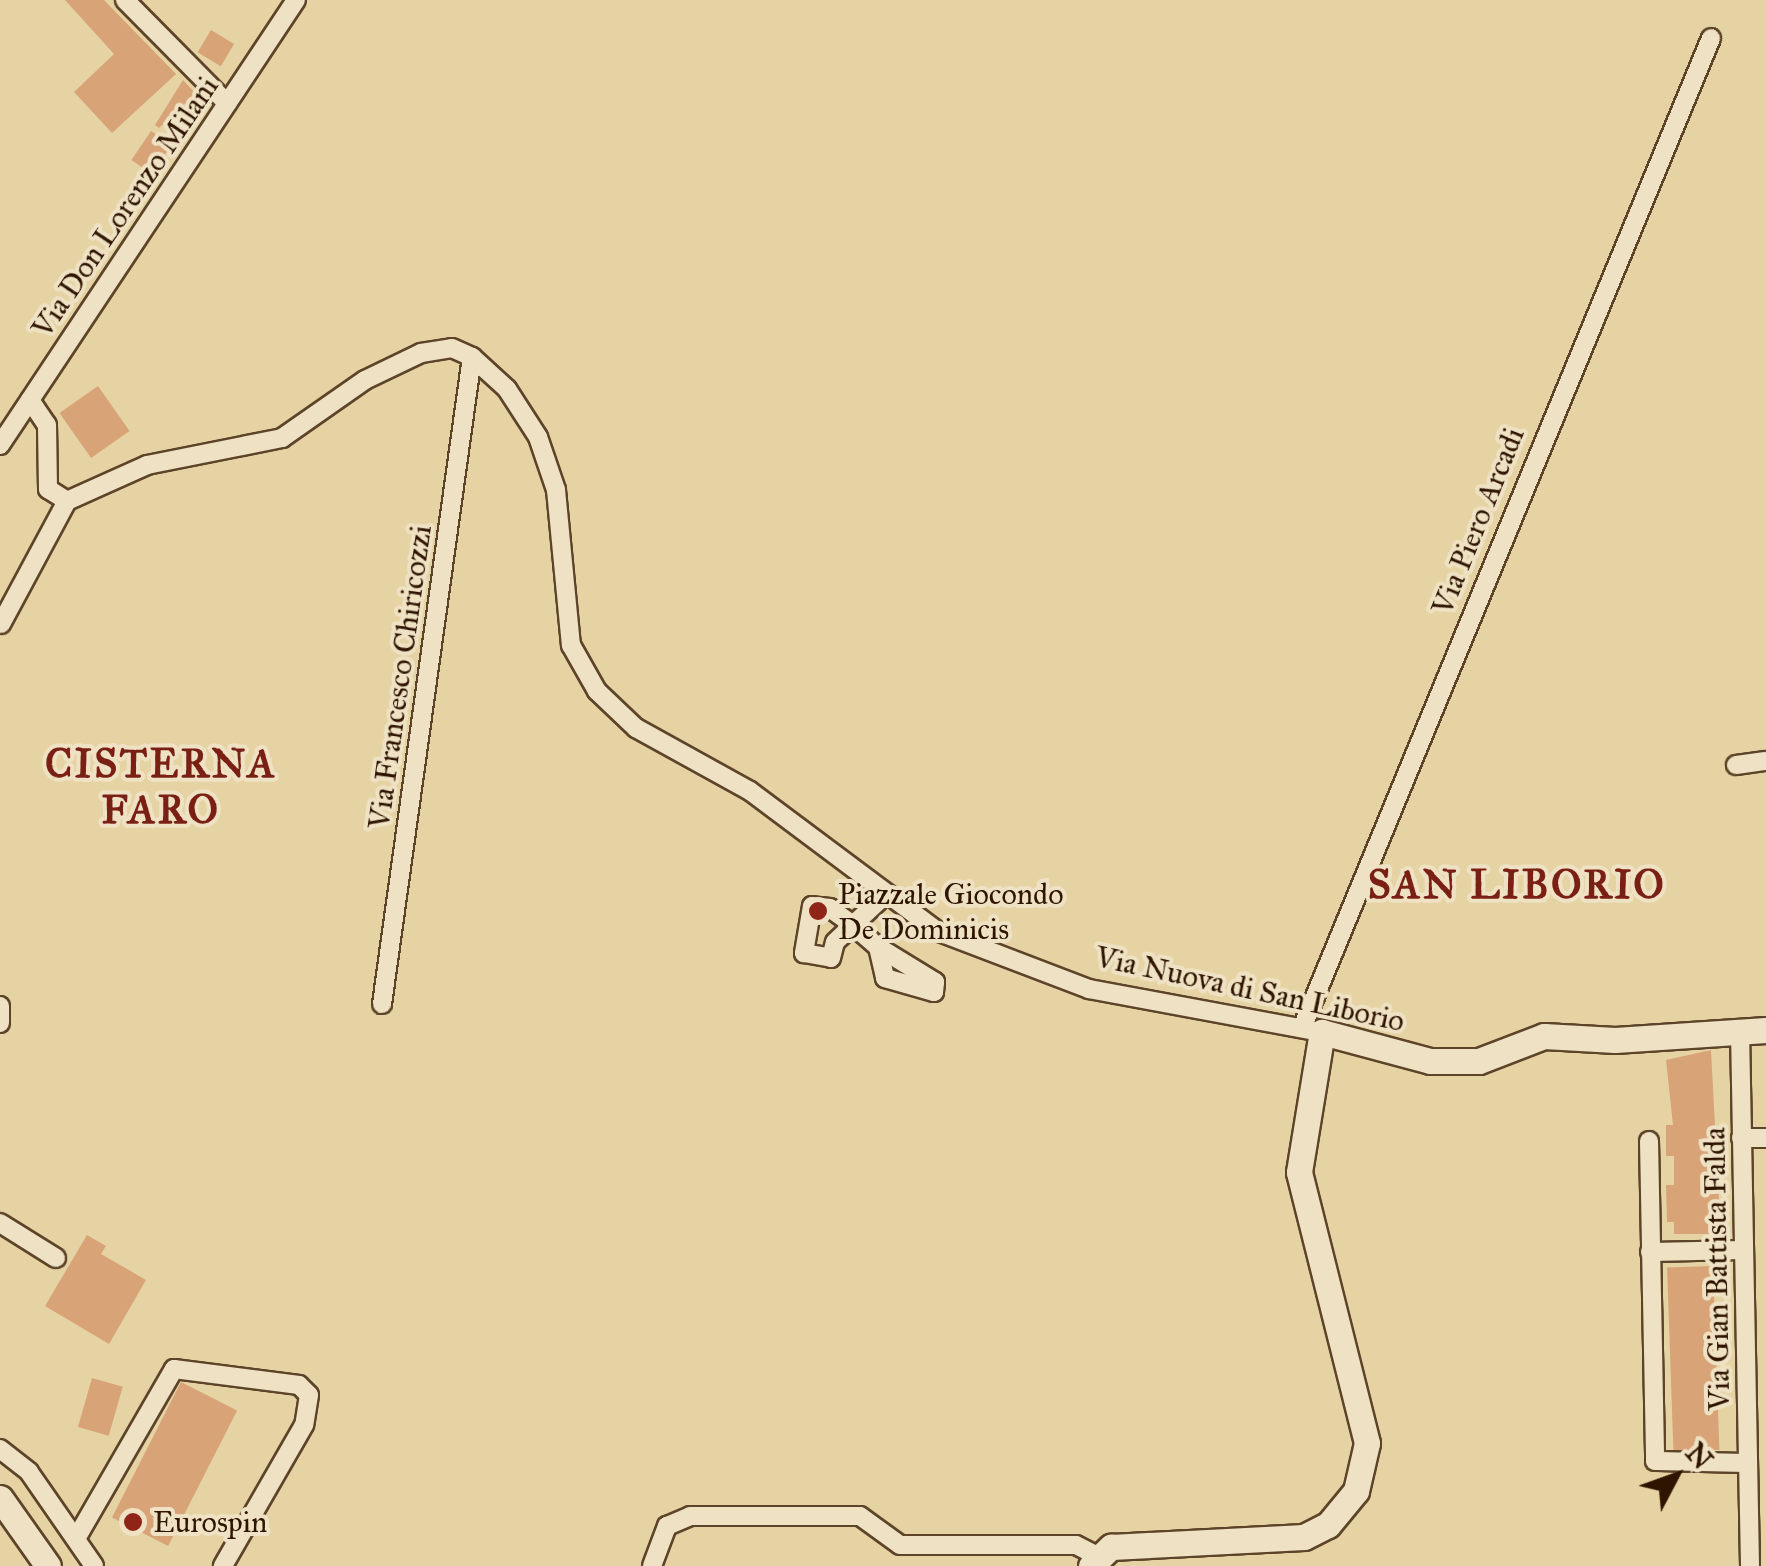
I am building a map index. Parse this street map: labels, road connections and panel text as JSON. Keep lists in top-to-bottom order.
{
  "streets": {
    "street": [
      "Via Don Lorenzo Milani",
      "Via Piero Arcadi",
      "Via Francesco Chiricozzi",
      "Via Nuova di San Liborio",
      "Via Gian Battista Falda"
    ]
  },
  "crossings": [
    ["Via Piero Arcadi", "Via Nuova di San Liborio"],
    ["Via Francesco Chiricozzi", "Via Nuova di San Liborio"],
    ["Via Nuova di San Liborio", "Via Gian Battista Falda"]
  ],
  "districts": ["CISTERNA FARO", "SAN LIBORIO"],
  "places": ["Piazzale Giocondo De Dominicis", "Eurospin"],
  "north": "top right"
}
